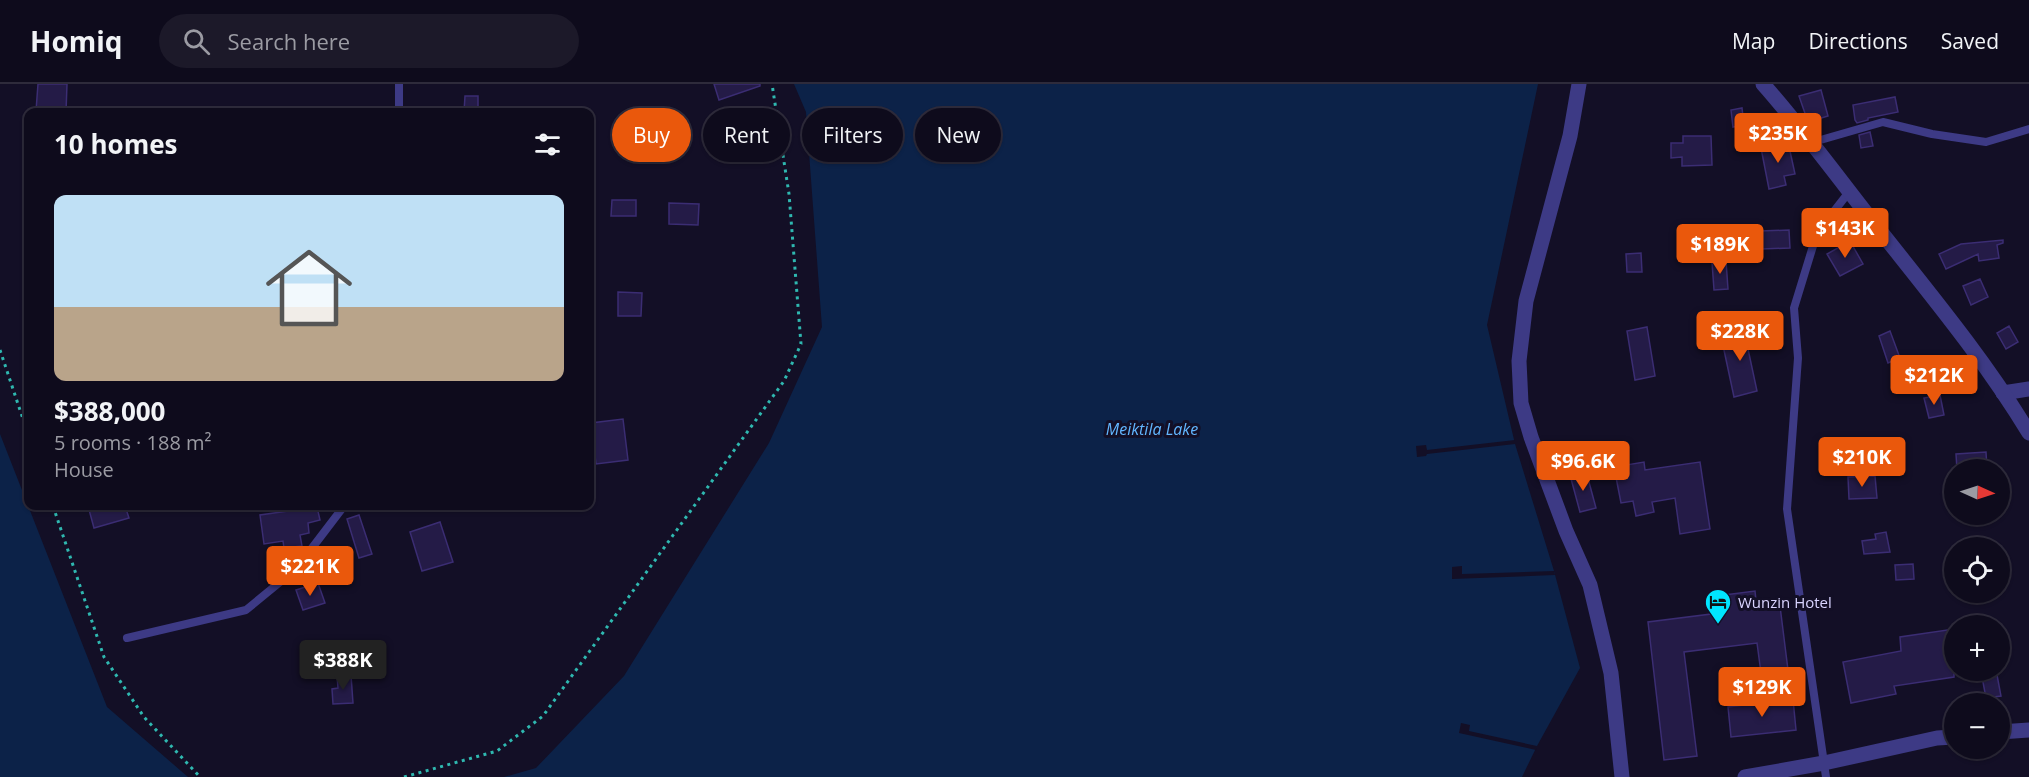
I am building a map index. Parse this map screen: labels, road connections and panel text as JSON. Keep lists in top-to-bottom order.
{
  "water": ["Meiktila Lake"],
  "places": {
    "hotel": ["Wunzin Hotel"]
  },
  "north": "right",
  "page": {
    "header": "Homiq",
    "search": "Search here",
    "nav": ["Map", "Directions", "Saved"],
    "chip": [
      "Buy",
      "Rent",
      "Filters",
      "New"
    ],
    "heading": "10 homes",
    "price": [
      "$235K",
      "$143K",
      "$189K",
      "$228K",
      "$212K",
      "$210K",
      "$96.6K",
      "$221K",
      "$388K",
      "$129K"
    ],
    "list": [
      {
        "name": "$388,000",
        "note": "5 rooms · 188 m² · House"
      }
    ],
    "map_buttons": ["+", "−"]
  }
}
